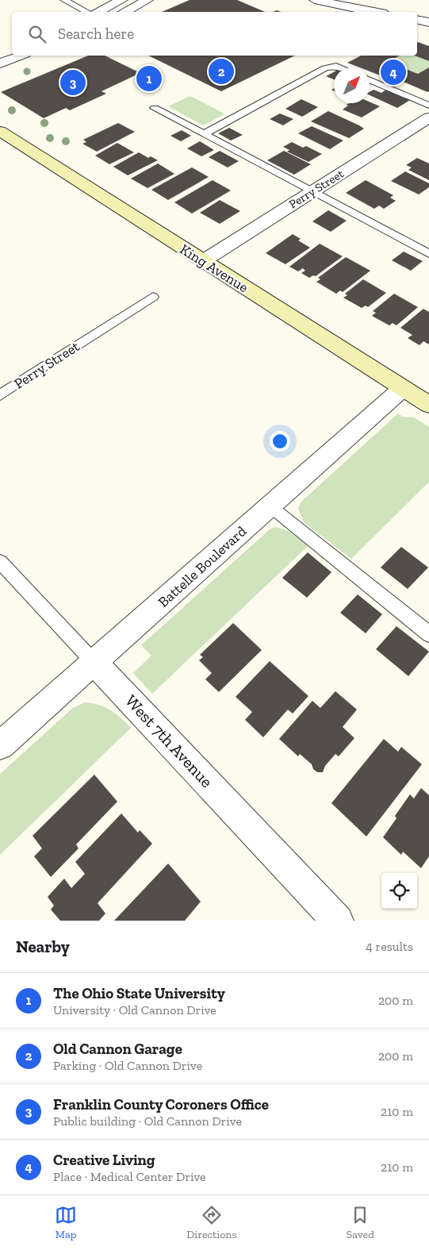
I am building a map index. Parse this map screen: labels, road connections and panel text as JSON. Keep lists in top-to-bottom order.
{
  "streets": {
    "street": [
      "Perry Street",
      "King Avenue",
      "Battelle Boulevard",
      "West 7th Avenue"
    ]
  },
  "crossings": [
    ["Perry Street", "King Avenue"],
    ["King Avenue", "Battelle Boulevard"],
    ["Battelle Boulevard", "West 7th Avenue"]
  ],
  "north": "top right",
  "page": {
    "search": "Search here",
    "pins": [
      "2",
      "4",
      "1",
      "3"
    ],
    "heading": ["Nearby", "4 results"],
    "list": [
      {
        "mark": "1",
        "name": "The Ohio State University",
        "note": "University · Old Cannon Drive",
        "value": "200 m"
      },
      {
        "mark": "2",
        "name": "Old Cannon Garage",
        "note": "Parking · Old Cannon Drive",
        "value": "200 m"
      },
      {
        "mark": "3",
        "name": "Franklin County Coroners Office",
        "note": "Public building · Old Cannon Drive",
        "value": "210 m"
      },
      {
        "mark": "4",
        "name": "Creative Living",
        "note": "Place · Medical Center Drive",
        "value": "210 m"
      }
    ],
    "nav": ["Map", "Directions", "Saved"]
  }
}
